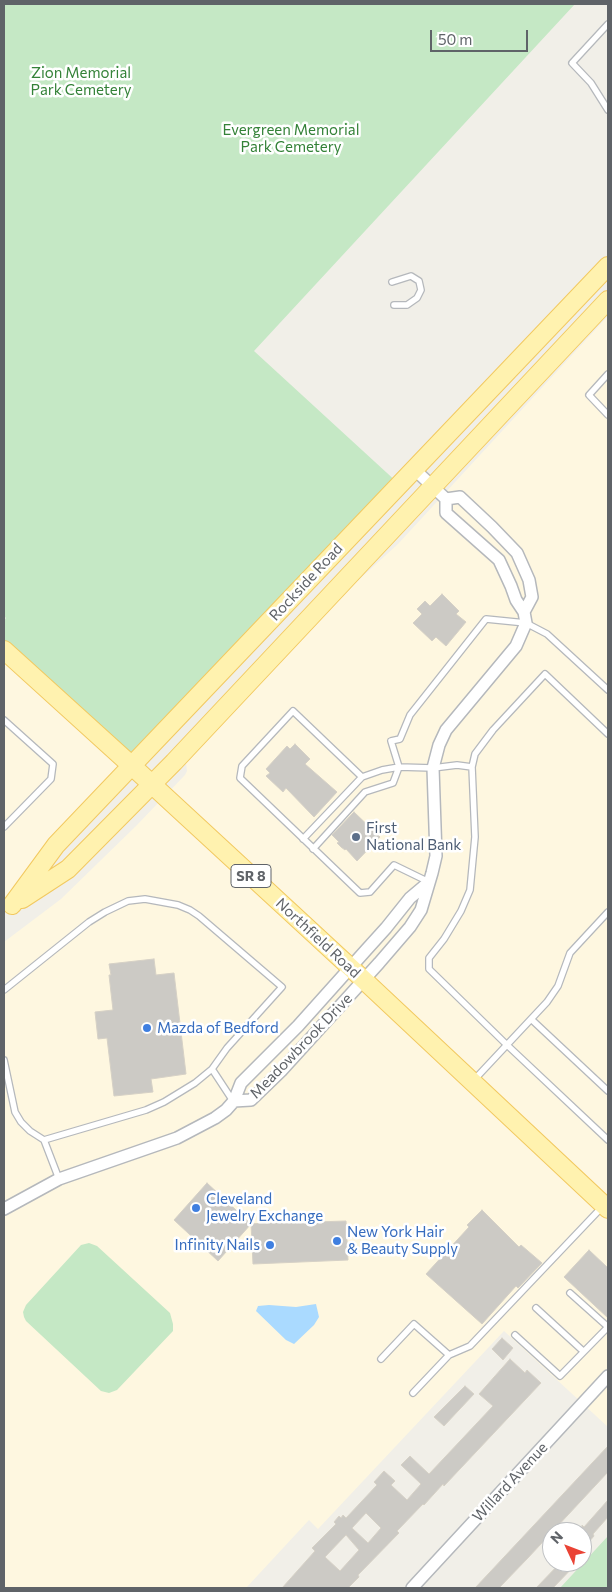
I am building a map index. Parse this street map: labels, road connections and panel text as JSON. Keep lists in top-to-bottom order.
{
  "streets": {
    "main road": ["Rockside Road", "SR 8", "Northfield Road"],
    "street": ["Meadowbrook Drive", "Willard Avenue"]
  },
  "crossings": [
    ["Rockside Road", "Northfield Road"],
    ["Northfield Road", "Meadowbrook Drive"]
  ],
  "parks": ["Zion Memorial Park Cemetery", "Evergreen Memorial Park Cemetery"],
  "places": [
    "First National Bank",
    "Mazda of Bedford",
    "Cleveland Jewelry Exchange",
    "New York Hair & Beauty Supply",
    "Infinity Nails"
  ],
  "scale_bar": "50 m",
  "north": "top left"
}
